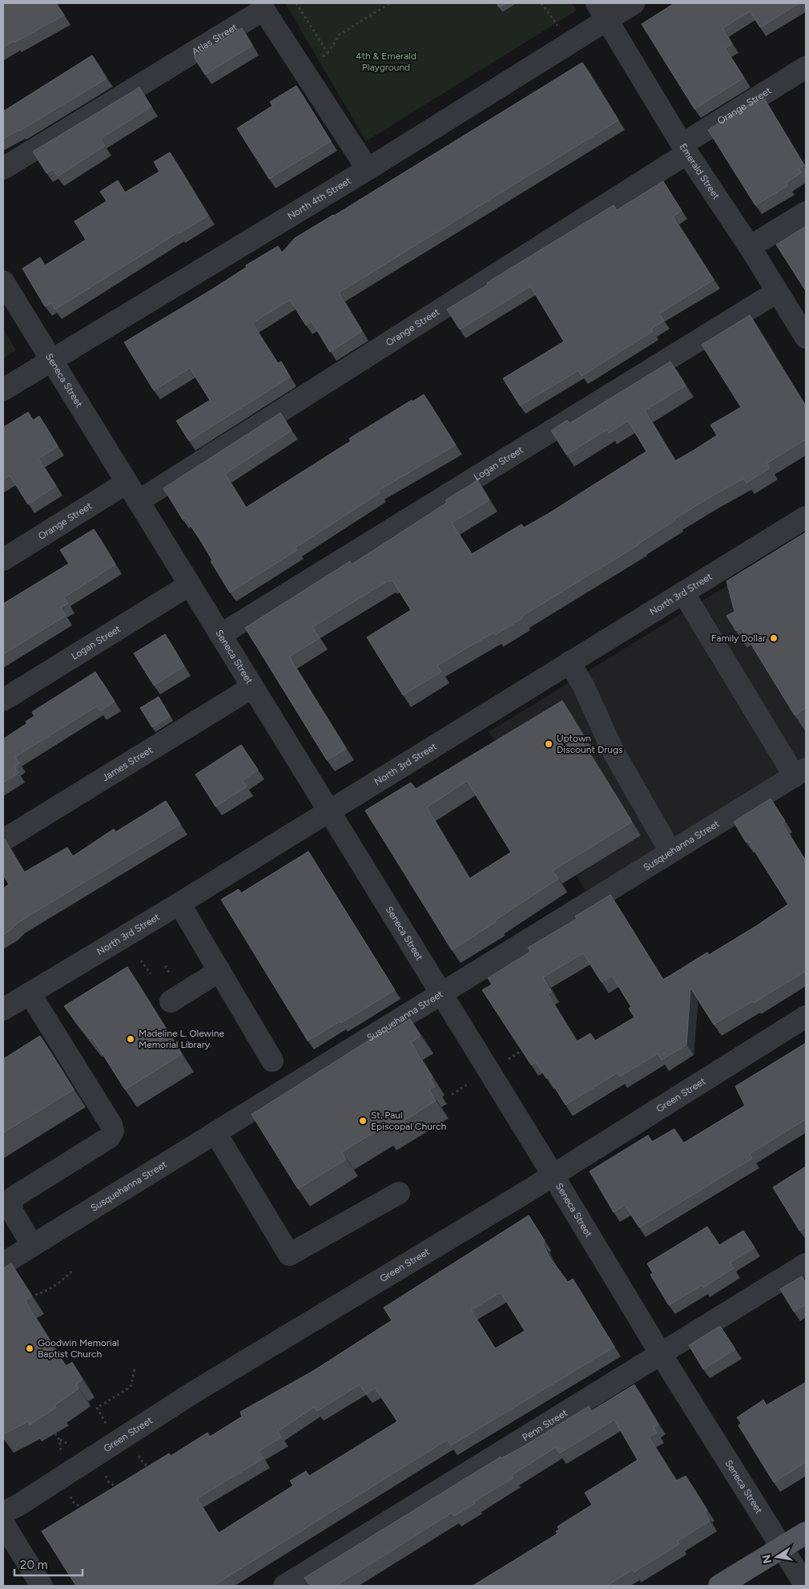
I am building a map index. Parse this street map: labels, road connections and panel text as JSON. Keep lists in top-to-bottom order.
{
  "streets": {
    "street": [
      "Atlas Street",
      "Orange Street",
      "Emerald Street",
      "North 4th Street",
      "Seneca Street",
      "Logan Street",
      "North 3rd Street",
      "James Street",
      "Susquehanna Street",
      "Green Street",
      "Penn Street"
    ]
  },
  "crossings": [
    ["Atlas Street", "North 4th Street"],
    ["Orange Street", "Emerald Street"],
    ["Orange Street", "Seneca Street"],
    ["Emerald Street", "North 4th Street"],
    ["Emerald Street", "Logan Street"],
    ["North 4th Street", "Seneca Street"],
    ["Seneca Street", "Logan Street"],
    ["Seneca Street", "North 3rd Street"],
    ["Seneca Street", "James Street"],
    ["Seneca Street", "Susquehanna Street"],
    ["Seneca Street", "Green Street"],
    ["Seneca Street", "Penn Street"]
  ],
  "parks": ["4th & Emerald Playground"],
  "places": [
    "Family Dollar",
    "Uptown Discount Drugs",
    "Madeline L. Olewine Memorial Library",
    "St. Paul Episcopal Church",
    "Goodwin Memorial Baptist Church"
  ],
  "scale_bar": "20 m",
  "north": "left"
}
